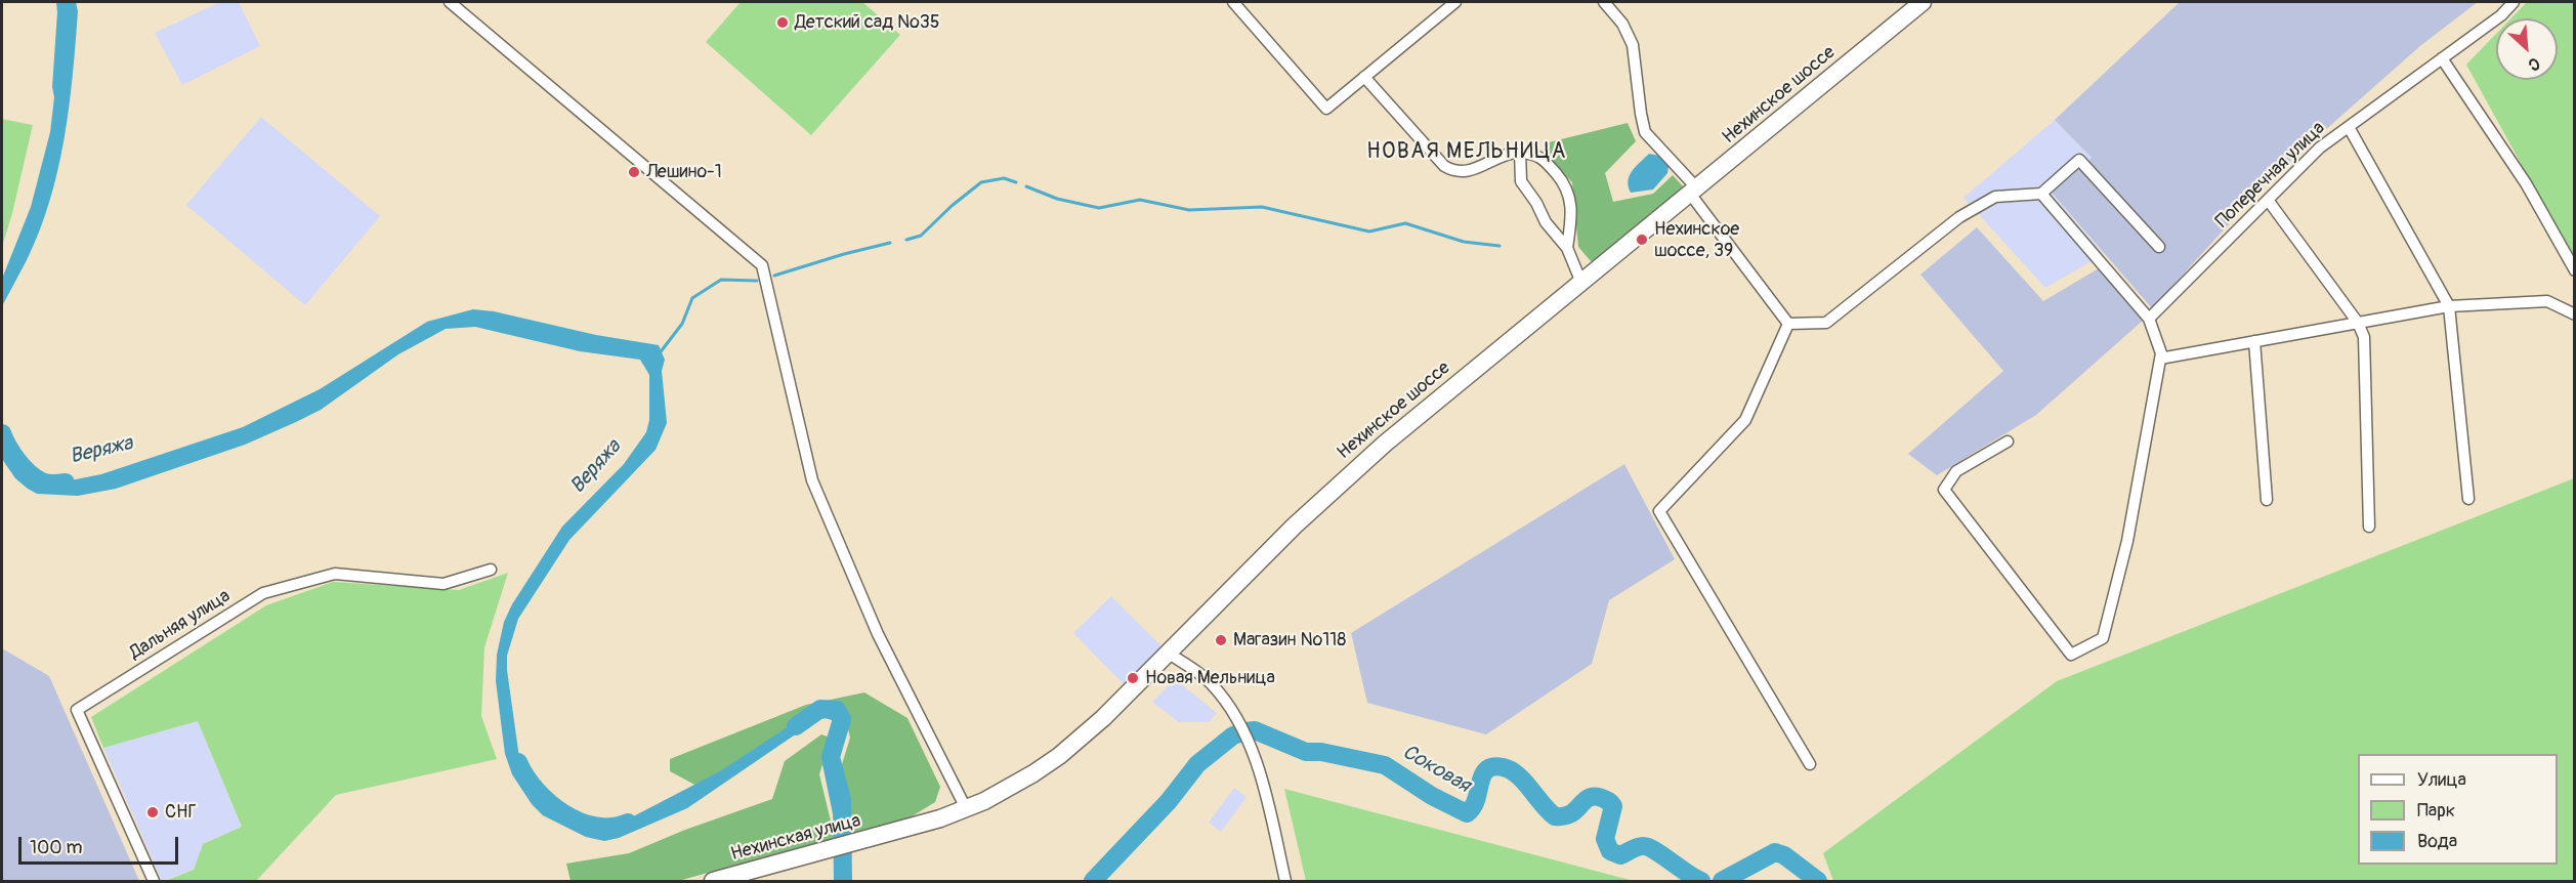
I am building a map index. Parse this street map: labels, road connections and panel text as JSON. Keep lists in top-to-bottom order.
{
  "streets": {
    "main road": ["Нехинское шоссе", "Нехинская улица"],
    "street": ["Поперечная улица", "Дальняя улица"]
  },
  "crossings": [
    ["Нехинское шоссе", "Нехинская улица"]
  ],
  "districts": ["НОВАЯ МЕЛЬНИЦА"],
  "water": ["Веряжа", "Соковая"],
  "places": [
    "Детский сад №35",
    "Лешино-1",
    "Нехинское шоссе, 39",
    "Магазин №118",
    "Новая Мельница",
    "СНГ"
  ],
  "legend": ["Улица", "Парк", "Вода"],
  "scale_bar": "100 m",
  "north": "bottom right"
}
